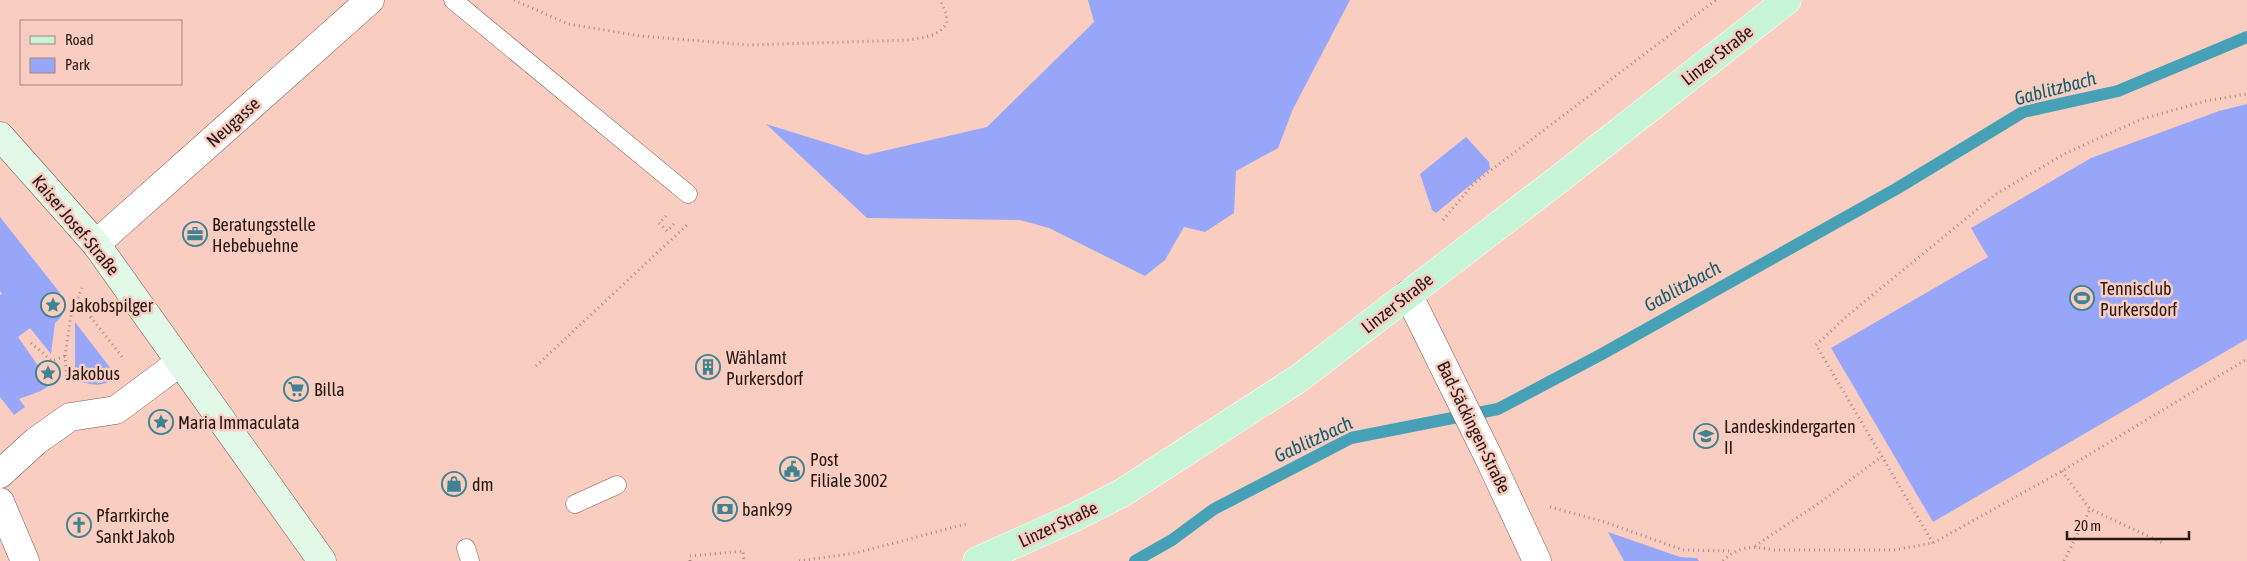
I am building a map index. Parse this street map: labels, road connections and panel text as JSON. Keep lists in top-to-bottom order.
{
  "streets": {
    "main road": ["Linzer Straße", "Kaiser Josef-Straße"],
    "street": ["Neugasse", "Bad-Säckingen-Straße"]
  },
  "crossings": [
    ["Linzer Straße", "Bad-Säckingen-Straße"],
    ["Neugasse", "Kaiser Josef-Straße"]
  ],
  "water": ["Gablitzbach"],
  "places": {
    "office": ["Beratungsstelle Hebebuehne"],
    "sports": ["Tennisclub Purkersdorf"],
    "place": ["Jakobspilger", "Jakobus", "Maria Immaculata"],
    "building": ["Wählamt Purkersdorf"],
    "supermarket": ["Billa"],
    "school or university": ["Landeskindergarten II"],
    "public building": ["Post Filiale 3002"],
    "shop": ["dm"],
    "bank": ["bank99"],
    "church": ["Pfarrkirche Sankt Jakob"]
  },
  "legend": ["Road", "Park"],
  "scale_bar": "20 m"
}
